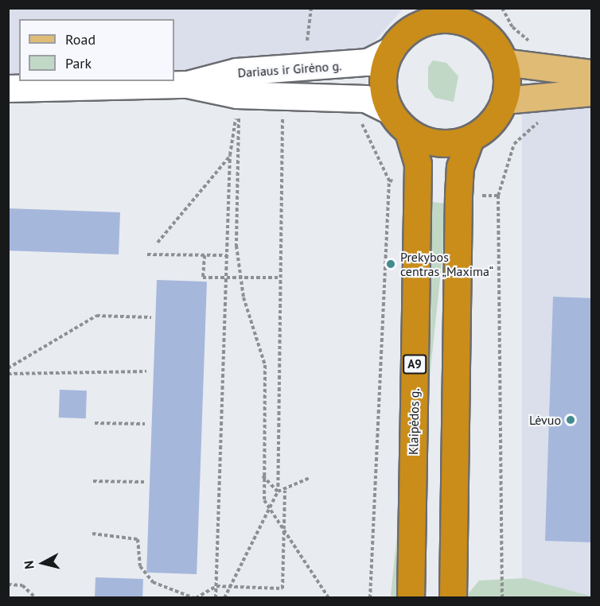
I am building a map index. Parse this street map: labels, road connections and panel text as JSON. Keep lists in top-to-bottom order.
{
  "streets": {
    "highway": ["A9", "Klaipėdos g."],
    "street": ["Dariaus ir Girėno g."]
  },
  "crossings": [
    ["Dariaus ir Girėno g.", "Klaipėdos g."]
  ],
  "places": ["Prekybos centras „Maxima“", "Lėvuo"],
  "legend": ["Road", "Park"],
  "north": "left"
}
